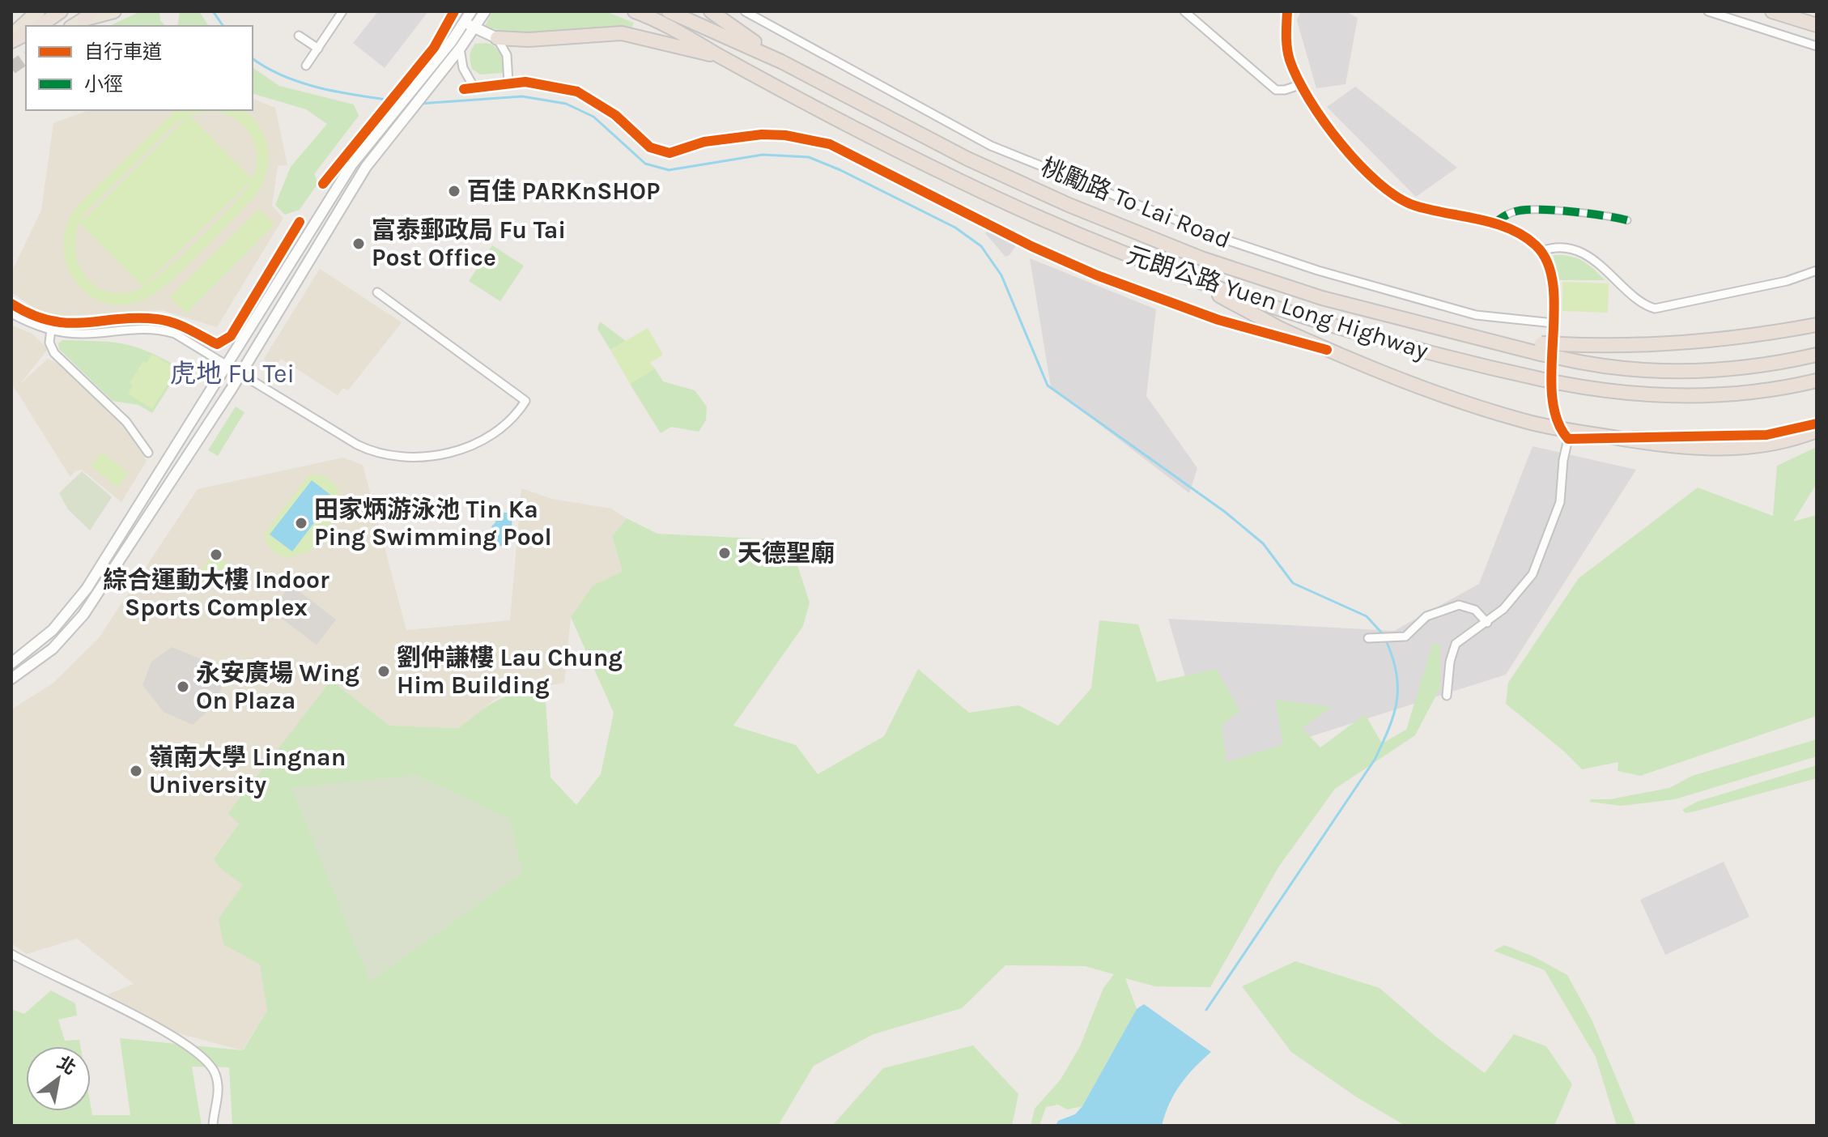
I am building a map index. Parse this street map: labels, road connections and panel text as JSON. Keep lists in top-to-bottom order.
{
  "streets": {
    "highway": ["元朗公路 Yuen Long Highway"],
    "street": ["桃勵路 To Lai Road"]
  },
  "districts": ["虎地 Fu Tei"],
  "places": [
    "百佳 PARKnSHOP",
    "富泰郵政局 Fu Tai Post Office",
    "田家炳游泳池 Tin Ka Ping Swimming Pool",
    "天德聖廟",
    "綜合運動大樓 Indoor Sports Complex",
    "劉仲謙樓 Lau Chung Him Building",
    "永安廣場 Wing On Plaza",
    "嶺南大學 Lingnan University"
  ],
  "legend": ["自行車道", "小徑"],
  "north": "top right"
}
